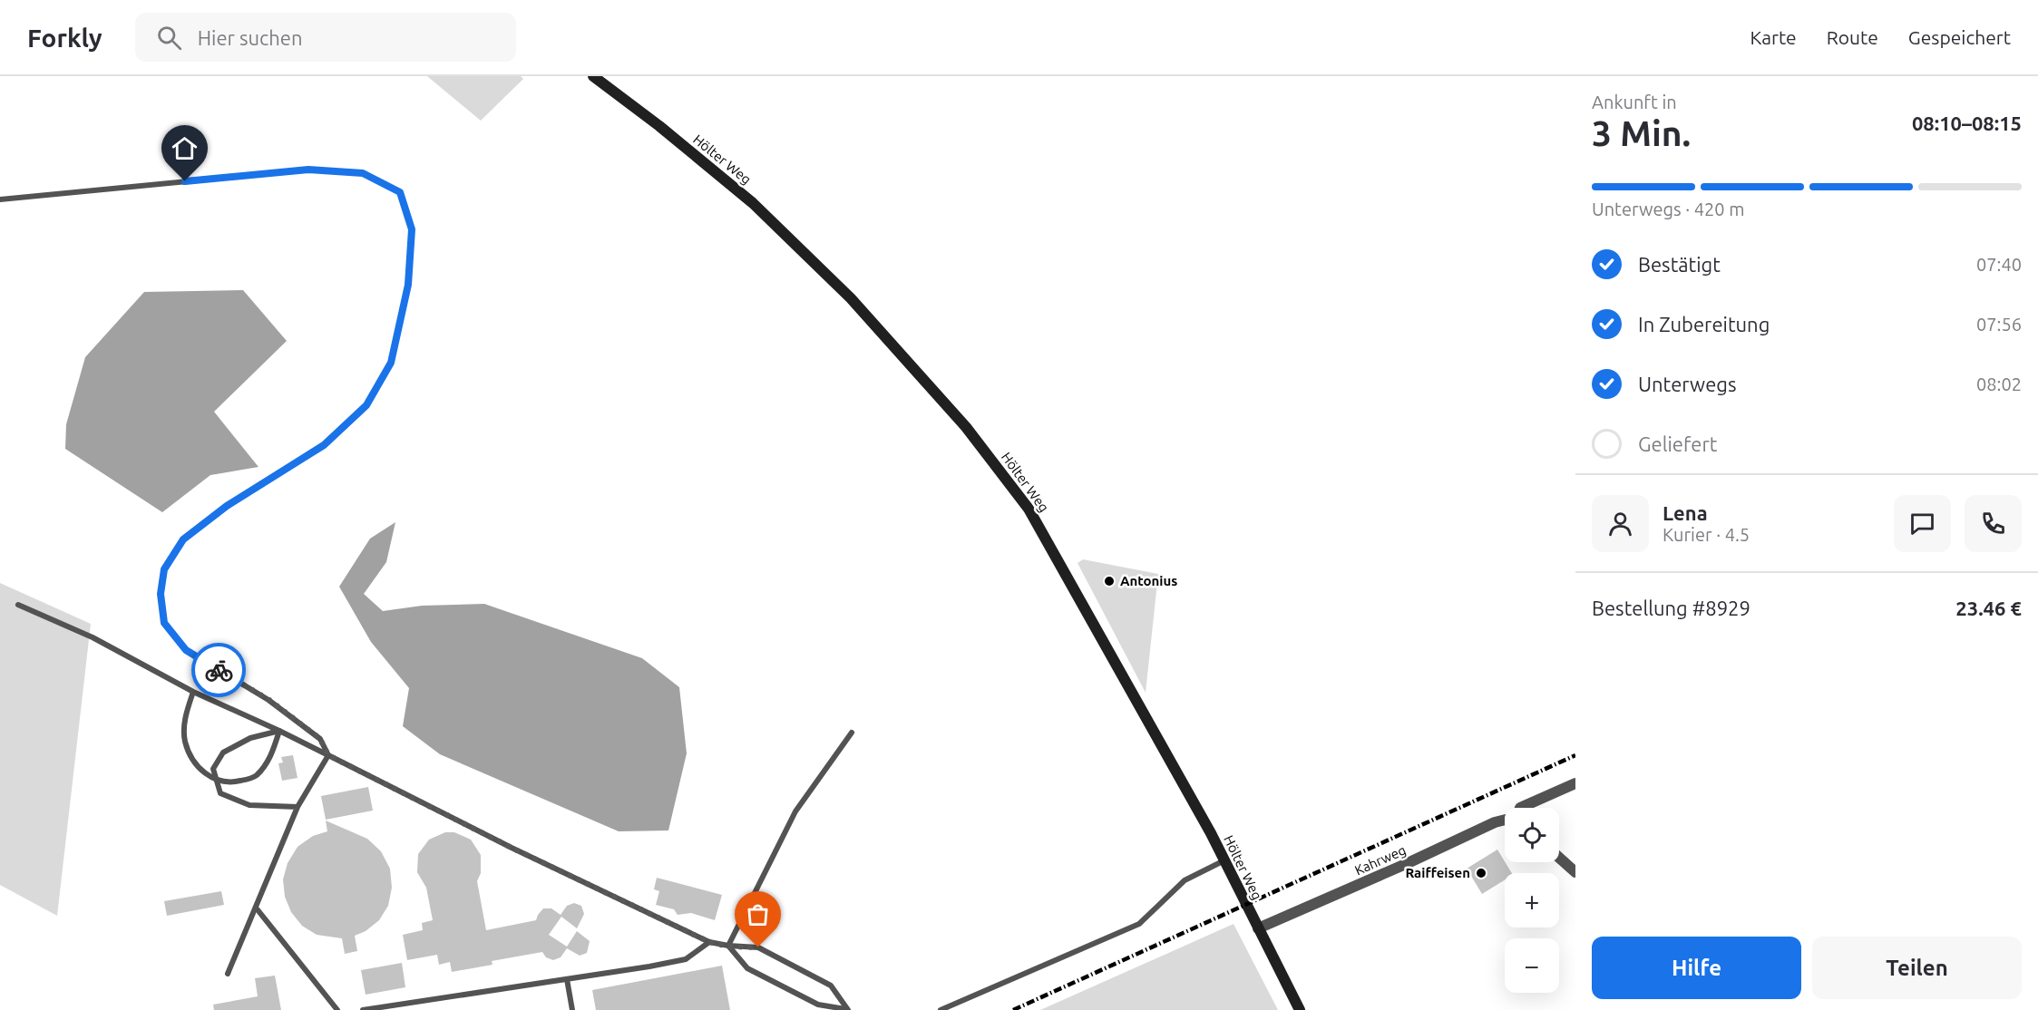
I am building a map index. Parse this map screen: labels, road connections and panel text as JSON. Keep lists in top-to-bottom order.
{
  "streets": {
    "main road": ["Hölter Weg"],
    "street": ["Kahrweg"]
  },
  "crossings": [
    ["Hölter Weg", "Kahrweg"]
  ],
  "places": ["Antonius", "Raiffeisen"],
  "page": {
    "header": "Forkly",
    "search": "Hier suchen",
    "nav": ["Karte", "Route", "Gespeichert"],
    "heading": ["3 Min.", "Ankunft in", "08:10–08:15"],
    "panel": [
      "Lena",
      "Kurier · 4.5",
      "Bestellung #8929",
      "23.46 €"
    ],
    "bar": "Unterwegs · 420 m",
    "list": [
      ["Bestätigt", "07:40"],
      ["In Zubereitung", "07:56"],
      ["Unterwegs", "08:02"],
      "Geliefert"
    ],
    "map_buttons": ["+", "−"],
    "buttons": ["Hilfe", "Teilen"]
  }
}
